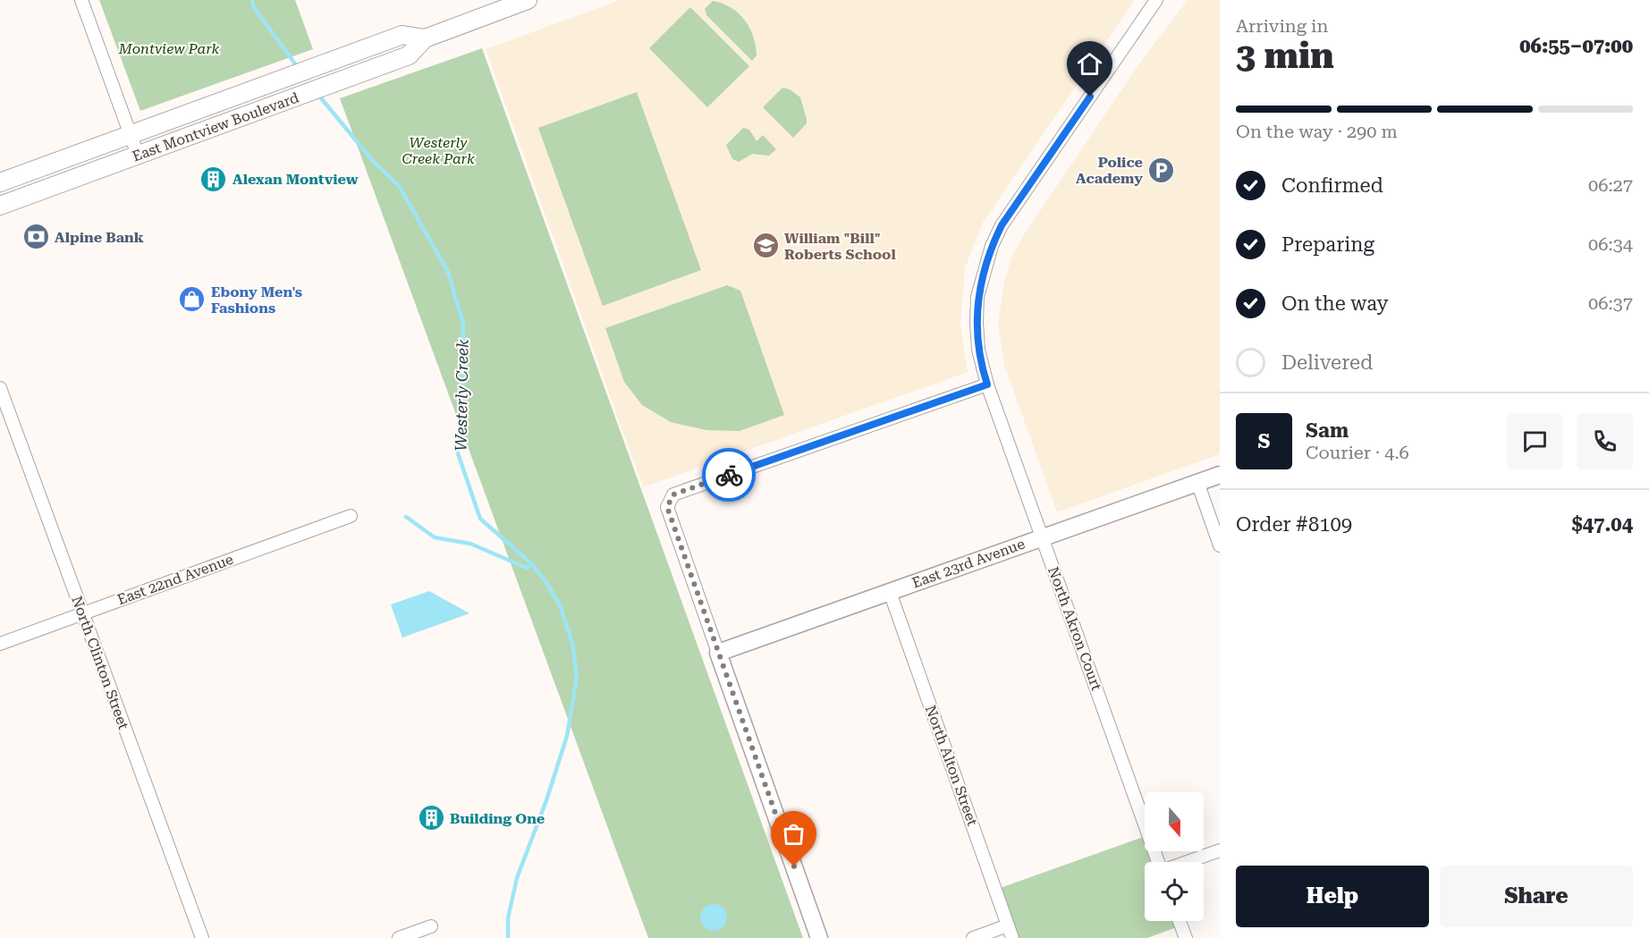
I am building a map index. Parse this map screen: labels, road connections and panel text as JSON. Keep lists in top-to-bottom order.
{
  "streets": {
    "main road": ["East Montview Boulevard"],
    "street": [
      "East 23rd Avenue",
      "East 22nd Avenue",
      "North Akron Court",
      "North Clinton Street",
      "North Alton Street"
    ]
  },
  "crossings": [
    ["East 23rd Avenue", "North Akron Court"],
    ["East 23rd Avenue", "North Alton Street"],
    ["East 22nd Avenue", "North Clinton Street"]
  ],
  "water": ["Westerly Creek"],
  "parks": ["Montview Park", "Westerly Creek Park"],
  "places": {
    "parking": ["Police Academy"],
    "building": ["Alexan Montview", "Building One"],
    "bank": ["Alpine Bank"],
    "school or university": ["William \"Bill\" Roberts School"],
    "shop": ["Ebony Men's Fashions"]
  },
  "north": "bottom",
  "page": {
    "heading": ["3 min", "Arriving in", "06:55–07:00"],
    "panel": [
      "Sam",
      "Courier · 4.6",
      "Order #8109",
      "$47.04"
    ],
    "bar": "On the way · 290 m",
    "list": [
      ["Confirmed", "06:27"],
      ["Preparing", "06:34"],
      ["On the way", "06:37"],
      "Delivered"
    ],
    "round": "S",
    "buttons": ["Help", "Share"]
  }
}
